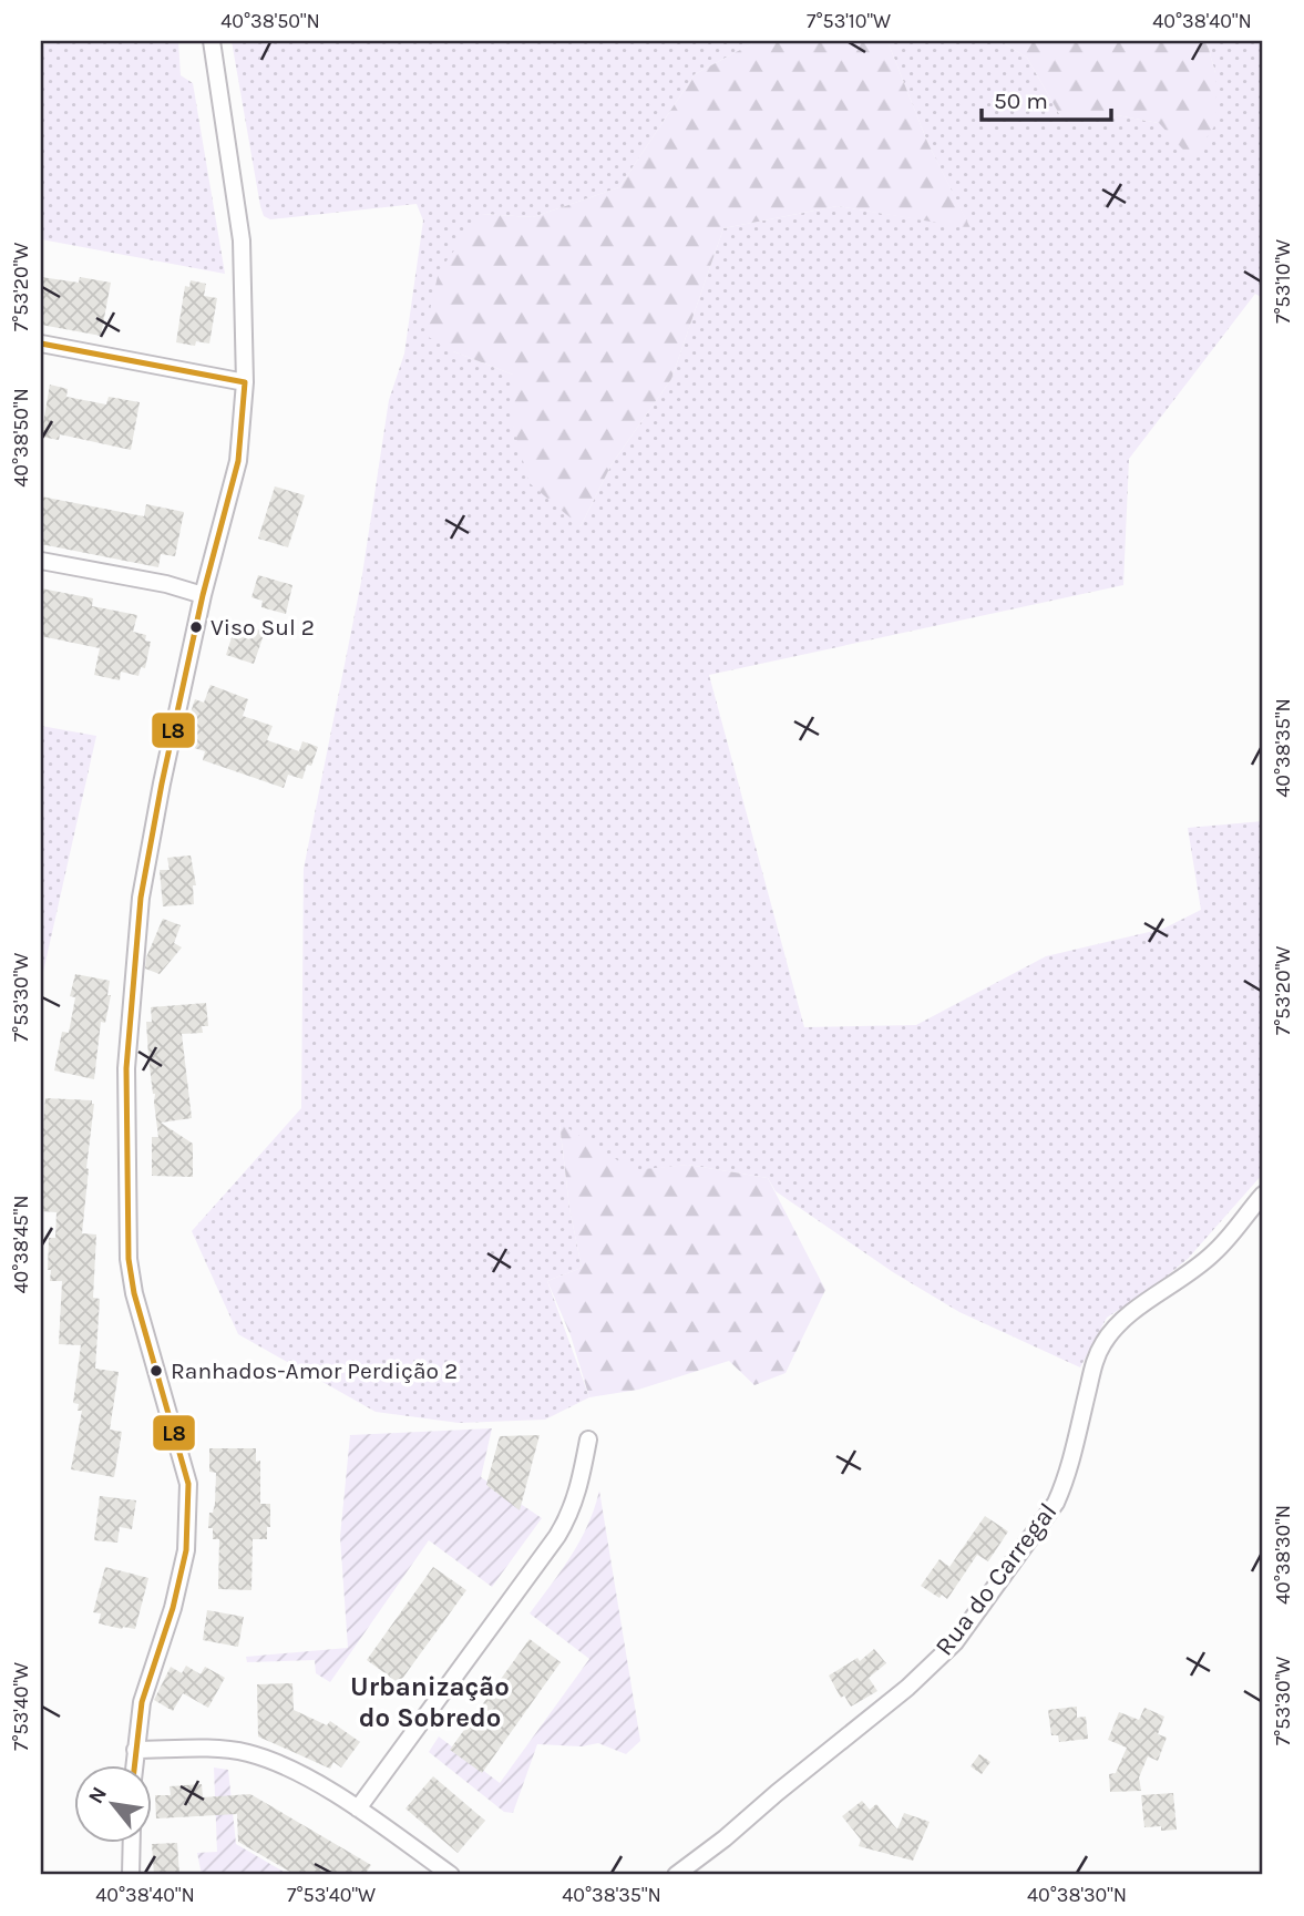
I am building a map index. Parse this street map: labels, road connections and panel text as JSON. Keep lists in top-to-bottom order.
{
  "streets": {
    "street": ["Rua do Carregal"]
  },
  "districts": ["Urbanização do Sobredo"],
  "places": ["Viso Sul 2", "Ranhados-Amor Perdição 2"],
  "lines": ["transit line L8"],
  "scale_bar": "50 m",
  "north": "top left",
  "coordinates": [
    "40°38'50\"N",
    "7°53'10\"W",
    "40°38'40\"N",
    "7°53'20\"W",
    "40°38'35\"N",
    "7°53'30\"W",
    "40°38'45\"N",
    "40°38'30\"N",
    "7°53'40\"W"
  ]
}
